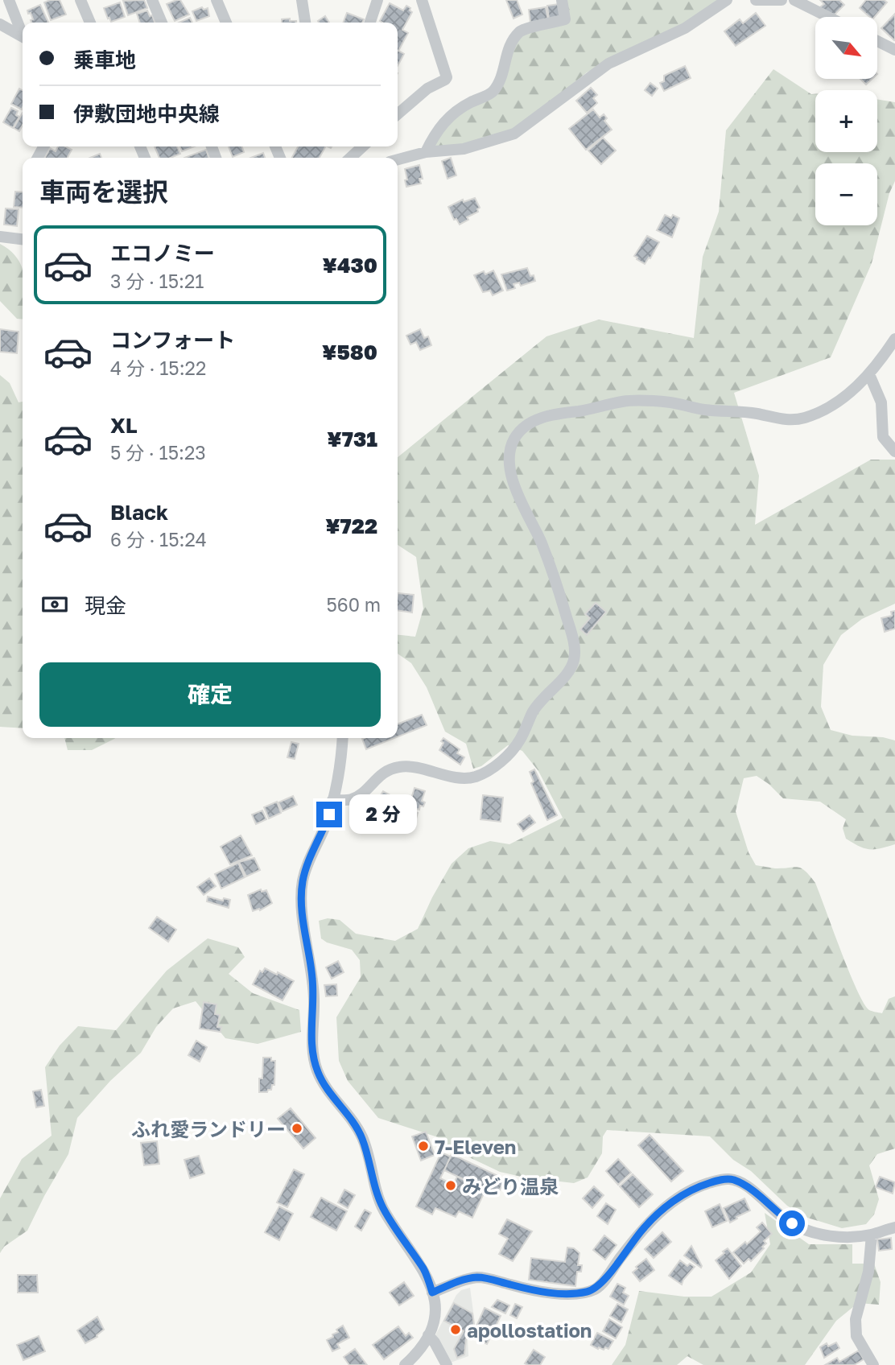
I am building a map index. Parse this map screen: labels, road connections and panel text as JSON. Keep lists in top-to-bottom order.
{
  "places": [
    "ふれ愛ランドリー",
    "7-Eleven",
    "みどり温泉",
    "apollostation"
  ],
  "north": "bottom right",
  "page": {
    "map_buttons": ["+", "−"],
    "banner": ["乗車地", "伊敷団地中央線"],
    "heading": "車両を選択",
    "list": [
      {
        "name": "エコノミー",
        "note": "3 分 · 15:21",
        "value": "¥430"
      },
      {
        "name": "コンフォート",
        "note": "4 分 · 15:22",
        "value": "¥580"
      },
      {
        "name": "XL",
        "note": "5 分 · 15:23",
        "value": "¥731"
      },
      {
        "name": "Black",
        "note": "6 分 · 15:24",
        "value": "¥722"
      }
    ],
    "pay": ["現金", "560 m"],
    "buttons": "確定",
    "bubble": "2 分"
  }
}
